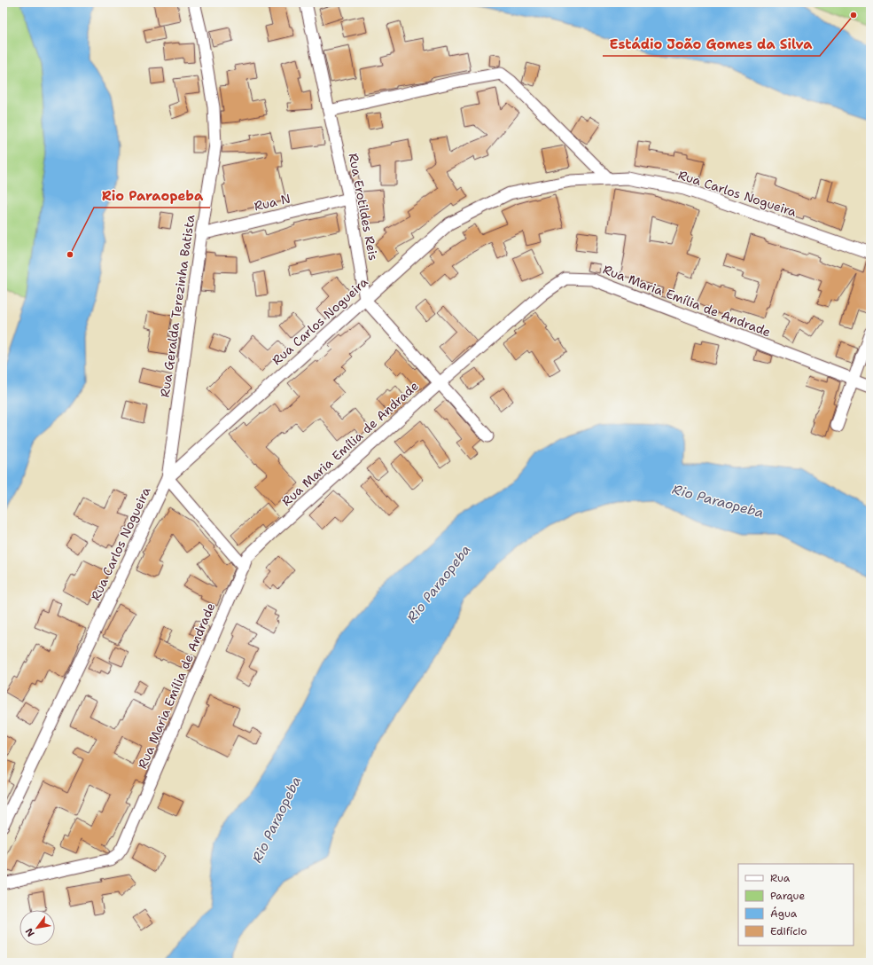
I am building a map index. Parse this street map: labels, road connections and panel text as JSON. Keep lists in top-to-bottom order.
{
  "streets": {
    "street": [
      "Rua Carlos Nogueira",
      "Rua N",
      "Rua Erotildes Reis",
      "Rua Maria Emília de Andrade",
      "Rua Geralda Terezinha Batista"
    ]
  },
  "crossings": [
    ["Rua Carlos Nogueira", "Rua Erotildes Reis"],
    ["Rua Carlos Nogueira", "Rua Geralda Terezinha Batista"],
    ["Rua N", "Rua Erotildes Reis"],
    ["Rua N", "Rua Geralda Terezinha Batista"]
  ],
  "water": ["Rio Paraopeba"],
  "places": ["Estádio João Gomes da Silva", "Rio Paraopeba"],
  "legend": [
    "Rua",
    "Parque",
    "Água",
    "Edifício"
  ],
  "north": "bottom left"
}
